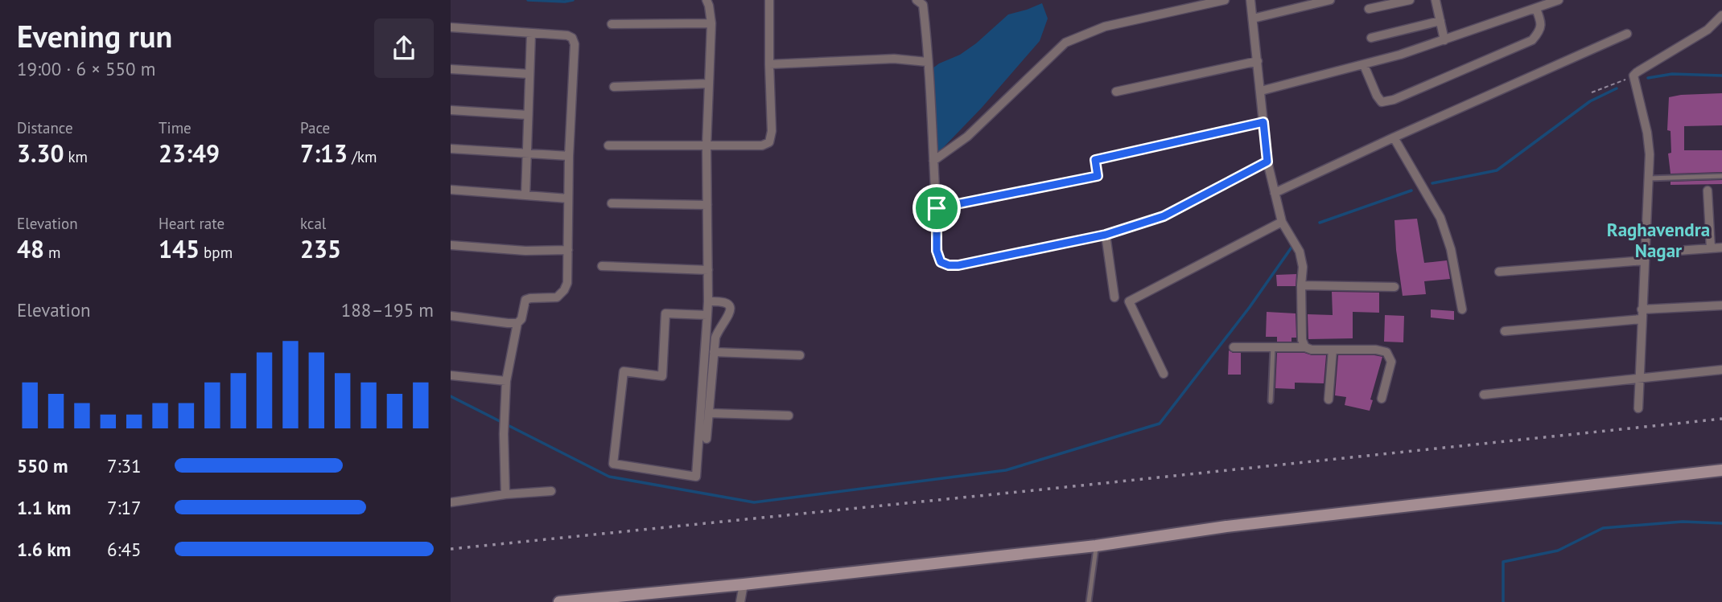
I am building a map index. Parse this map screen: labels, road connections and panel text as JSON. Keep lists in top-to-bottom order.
{
  "districts": ["Raghavendra Nagar"],
  "page": {
    "heading": ["Evening run", "19:00 · 6 × 550 m"],
    "stats": [
      ["Distance", "3.30 km"],
      ["Time", "23:49"],
      ["Pace", "7:13 /km"],
      ["Elevation", "48 m"],
      ["Heart rate", "145 bpm"],
      ["kcal", "235"]
    ],
    "chart": ["Elevation", "188–195 m"],
    "list": [
      {
        "name": "550 m",
        "note": "7:31"
      },
      {
        "name": "1.1 km",
        "note": "7:17"
      },
      {
        "name": "1.6 km",
        "note": "6:45"
      }
    ]
  }
}
